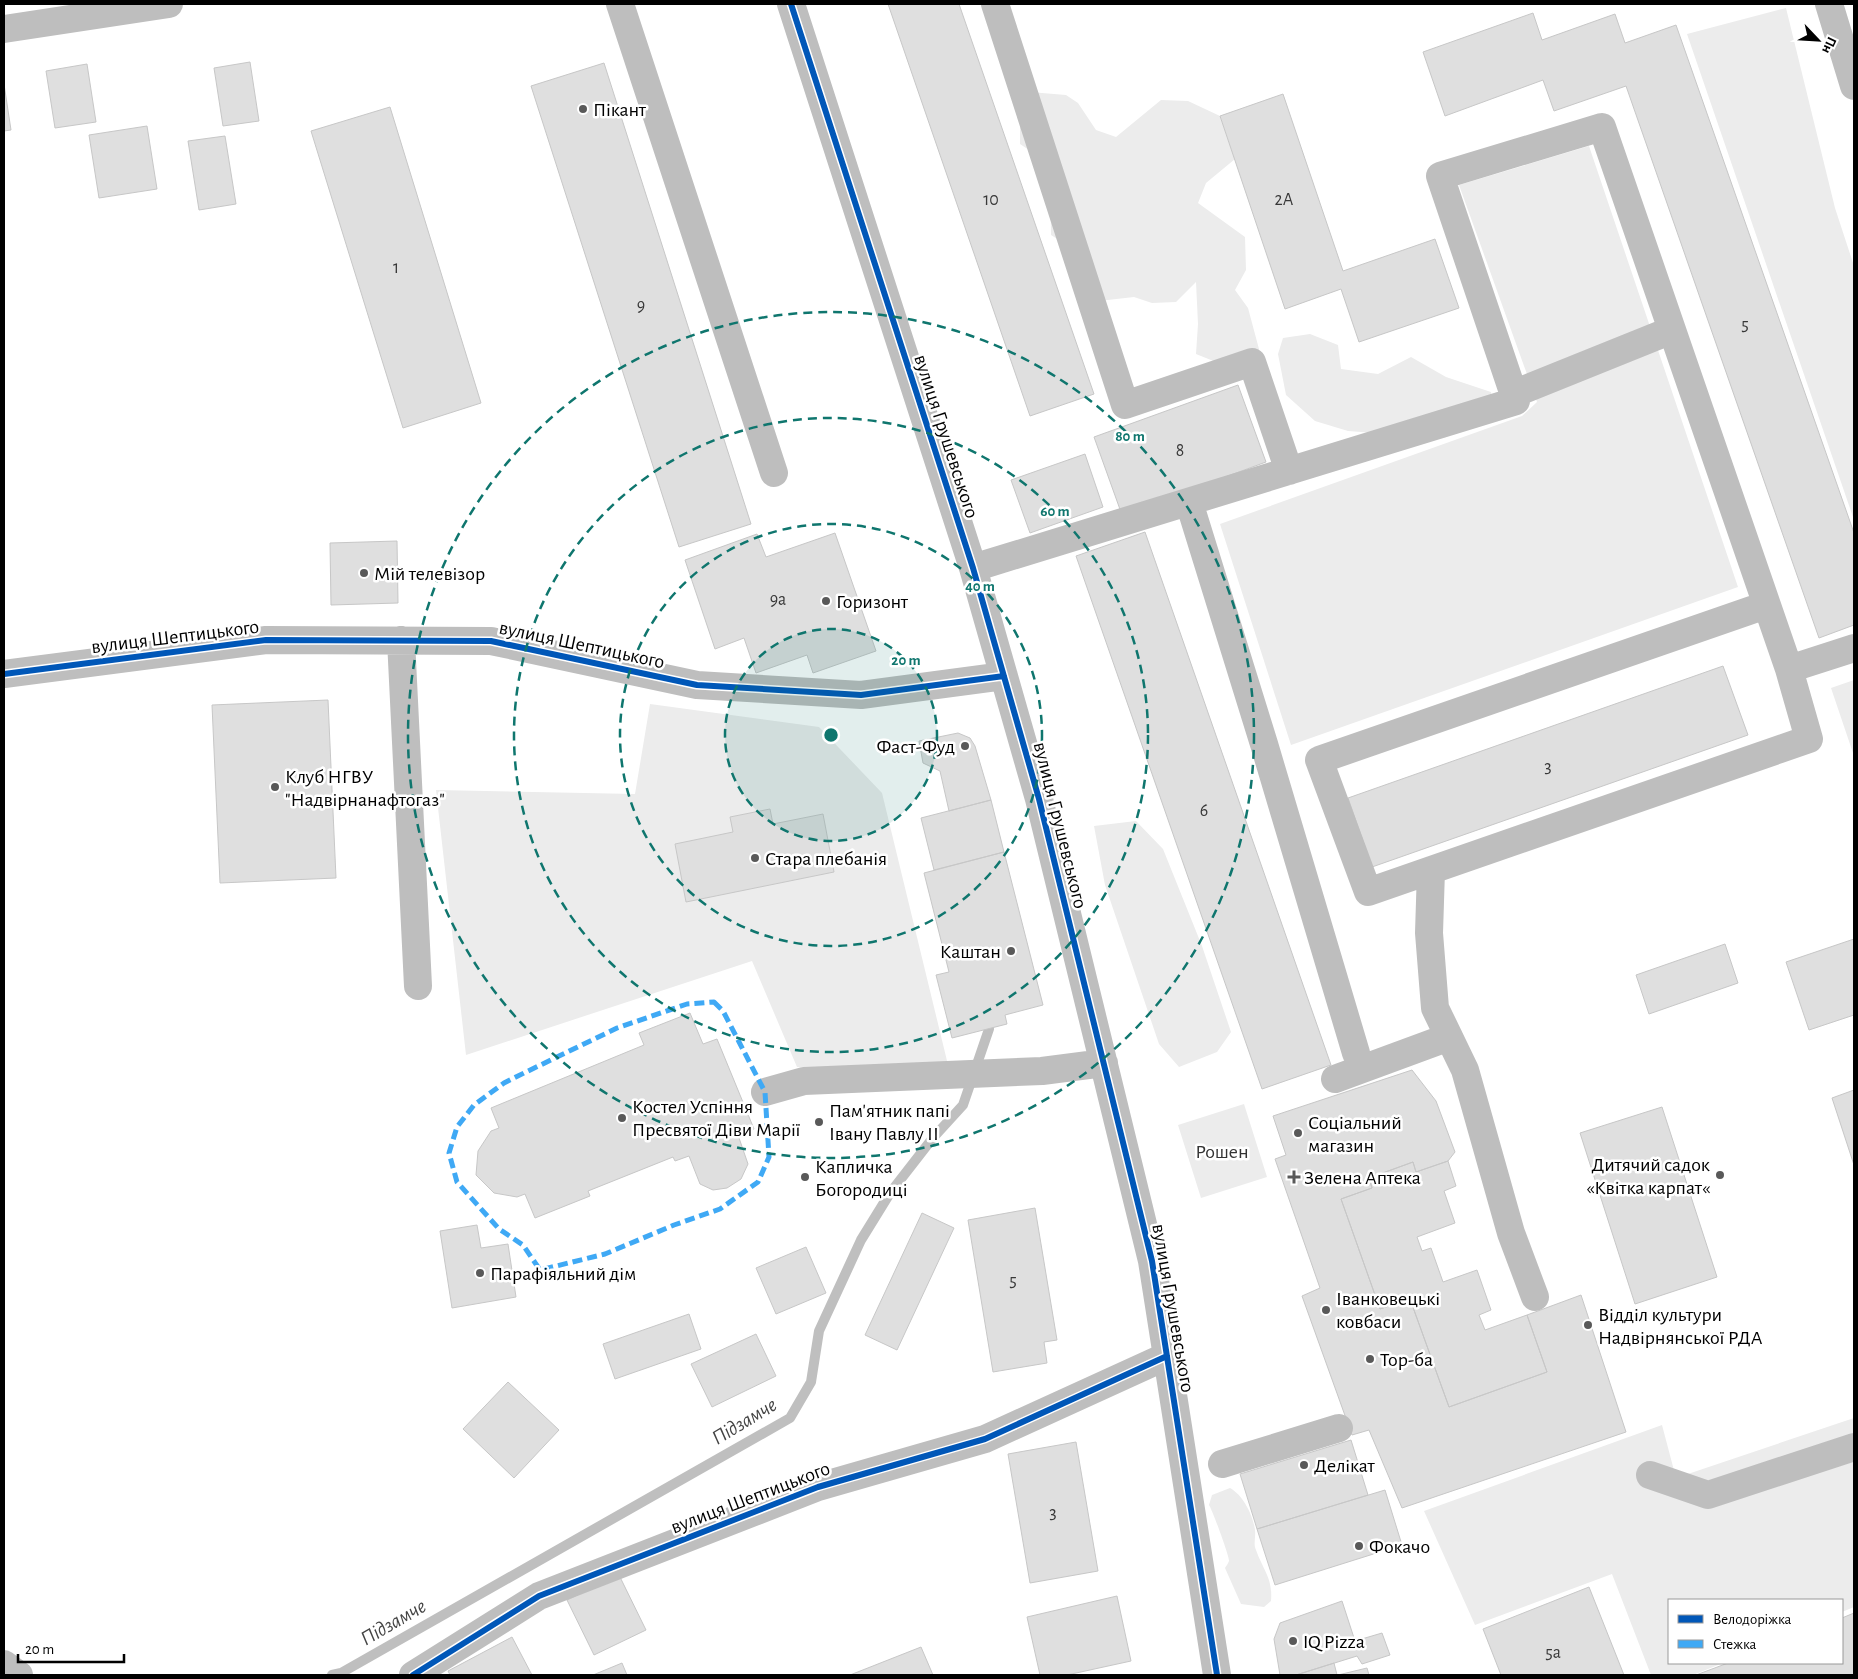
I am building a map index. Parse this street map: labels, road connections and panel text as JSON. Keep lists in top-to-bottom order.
{
  "streets": {
    "street": ["вулиця Грушевського", "вулиця Шептицького"]
  },
  "crossings": [
    ["вулиця Грушевського", "вулиця Шептицького"]
  ],
  "water": ["Підзамче"],
  "parks": ["Рошен"],
  "places": {
    "other": [
      "Пікант",
      "Мій телевізор",
      "Горизонт",
      "Фаст-Фуд",
      "Клуб НГВУ \"Надвірнанафтогаз\"",
      "Стара плебанія",
      "Каштан",
      "Костел Успіння Пресвятої Діви Марії",
      "Пам'ятник папі Івану Павлу ІІ",
      "Соціальний магазин",
      "Дитячий садок «Квітка карпат«",
      "Капличка Богородиці",
      "Парафіяльний дім",
      "Іванковецькі ковбаси",
      "Відділ культури Надвірнянської РДА",
      "Тор-ба",
      "Делікат",
      "Фокачо",
      "IQ Pizza"
    ],
    "health": ["Зелена Аптека"]
  },
  "house_numbers": [
    "10",
    "2А",
    "1",
    "9",
    "5",
    "8",
    "9а",
    "3",
    "6",
    "5",
    "3",
    "5а"
  ],
  "legend": ["Велодоріжка", "Стежка"],
  "scale_bar": "20 m",
  "north": "bottom right",
  "rings": [
    "80 m",
    "60 m",
    "40 m",
    "20 m"
  ]
}
